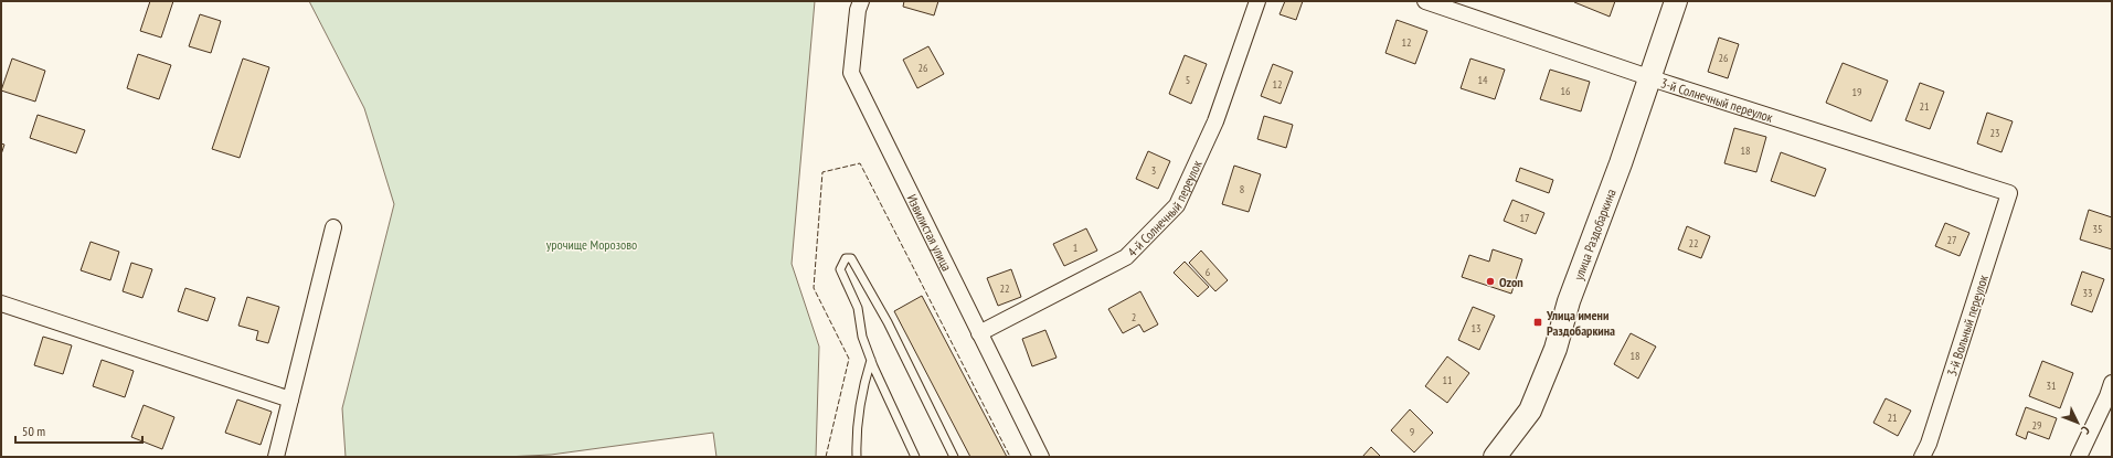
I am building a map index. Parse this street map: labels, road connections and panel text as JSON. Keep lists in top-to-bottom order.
{
  "streets": {
    "street": [
      "3-й Солнечный переулок",
      "4-й Солнечный переулок",
      "Извилистая улица",
      "улица Раздобаркина",
      "3-й Вольный переулок"
    ]
  },
  "crossings": [
    ["3-й Солнечный переулок", "улица Раздобаркина"],
    ["3-й Солнечный переулок", "3-й Вольный переулок"],
    ["4-й Солнечный переулок", "Извилистая улица"]
  ],
  "parks": ["урочище Морозово"],
  "places": {
    "other": ["Ozon"],
    "transit": ["Улица имени Раздобаркина"]
  },
  "house_numbers": [
    "12",
    "26",
    "26",
    "5",
    "14",
    "12",
    "16",
    "19",
    "21",
    "23",
    "18",
    "3",
    "8",
    "17",
    "35",
    "27",
    "22",
    "1",
    "6",
    "22",
    "33",
    "2",
    "13",
    "18",
    "11",
    "31",
    "21",
    "29",
    "9"
  ],
  "scale_bar": "50 m",
  "north": "bottom right"
}
